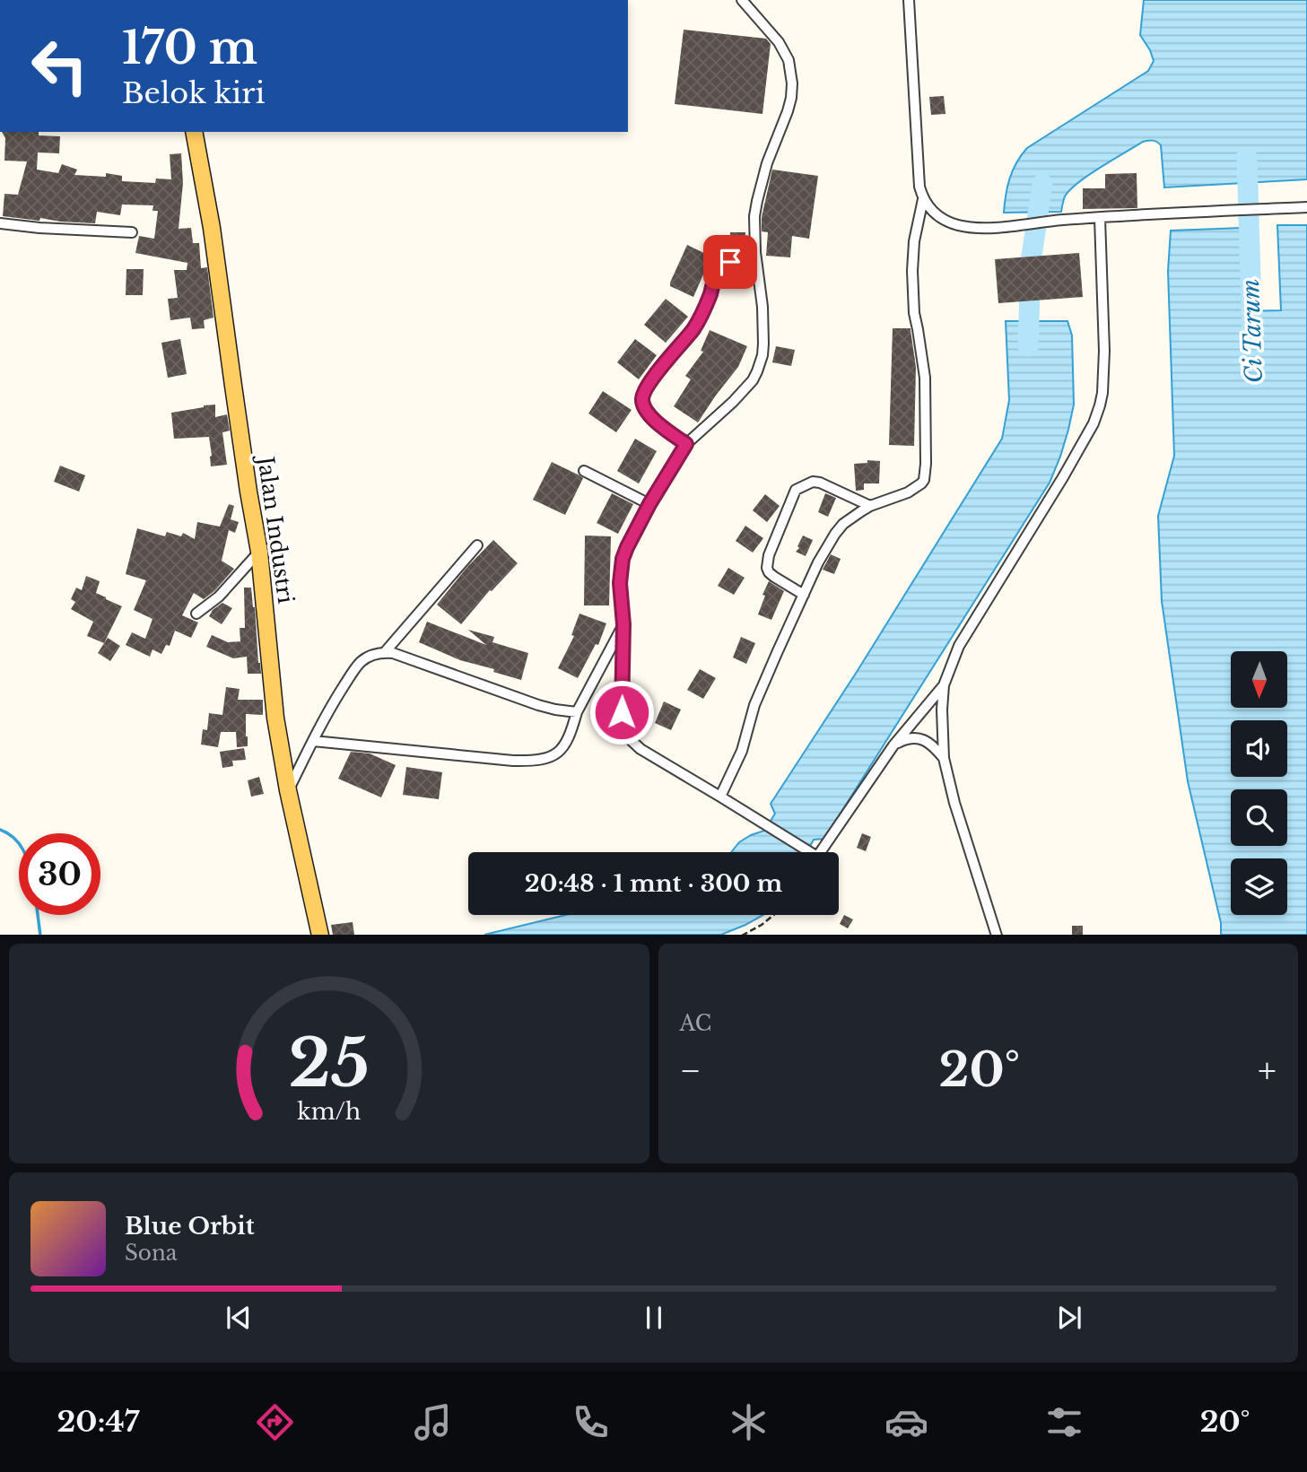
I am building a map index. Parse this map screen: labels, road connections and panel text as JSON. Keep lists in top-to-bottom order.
{
  "streets": {
    "main road": ["Jalan Industri"]
  },
  "water": ["Ci Tarum"],
  "north": "bottom",
  "page": {
    "turn": ["170 m", "Belok kiri"],
    "limit": "30",
    "trip": "20:48 · 1 mnt · 300 m",
    "tile": "AC",
    "heat": ["−", "20°", "+"],
    "song": ["Blue Orbit", "Sona"],
    "tabs": ["20:47", "20°"],
    "gauge": ["25", "km/h"]
  }
}
